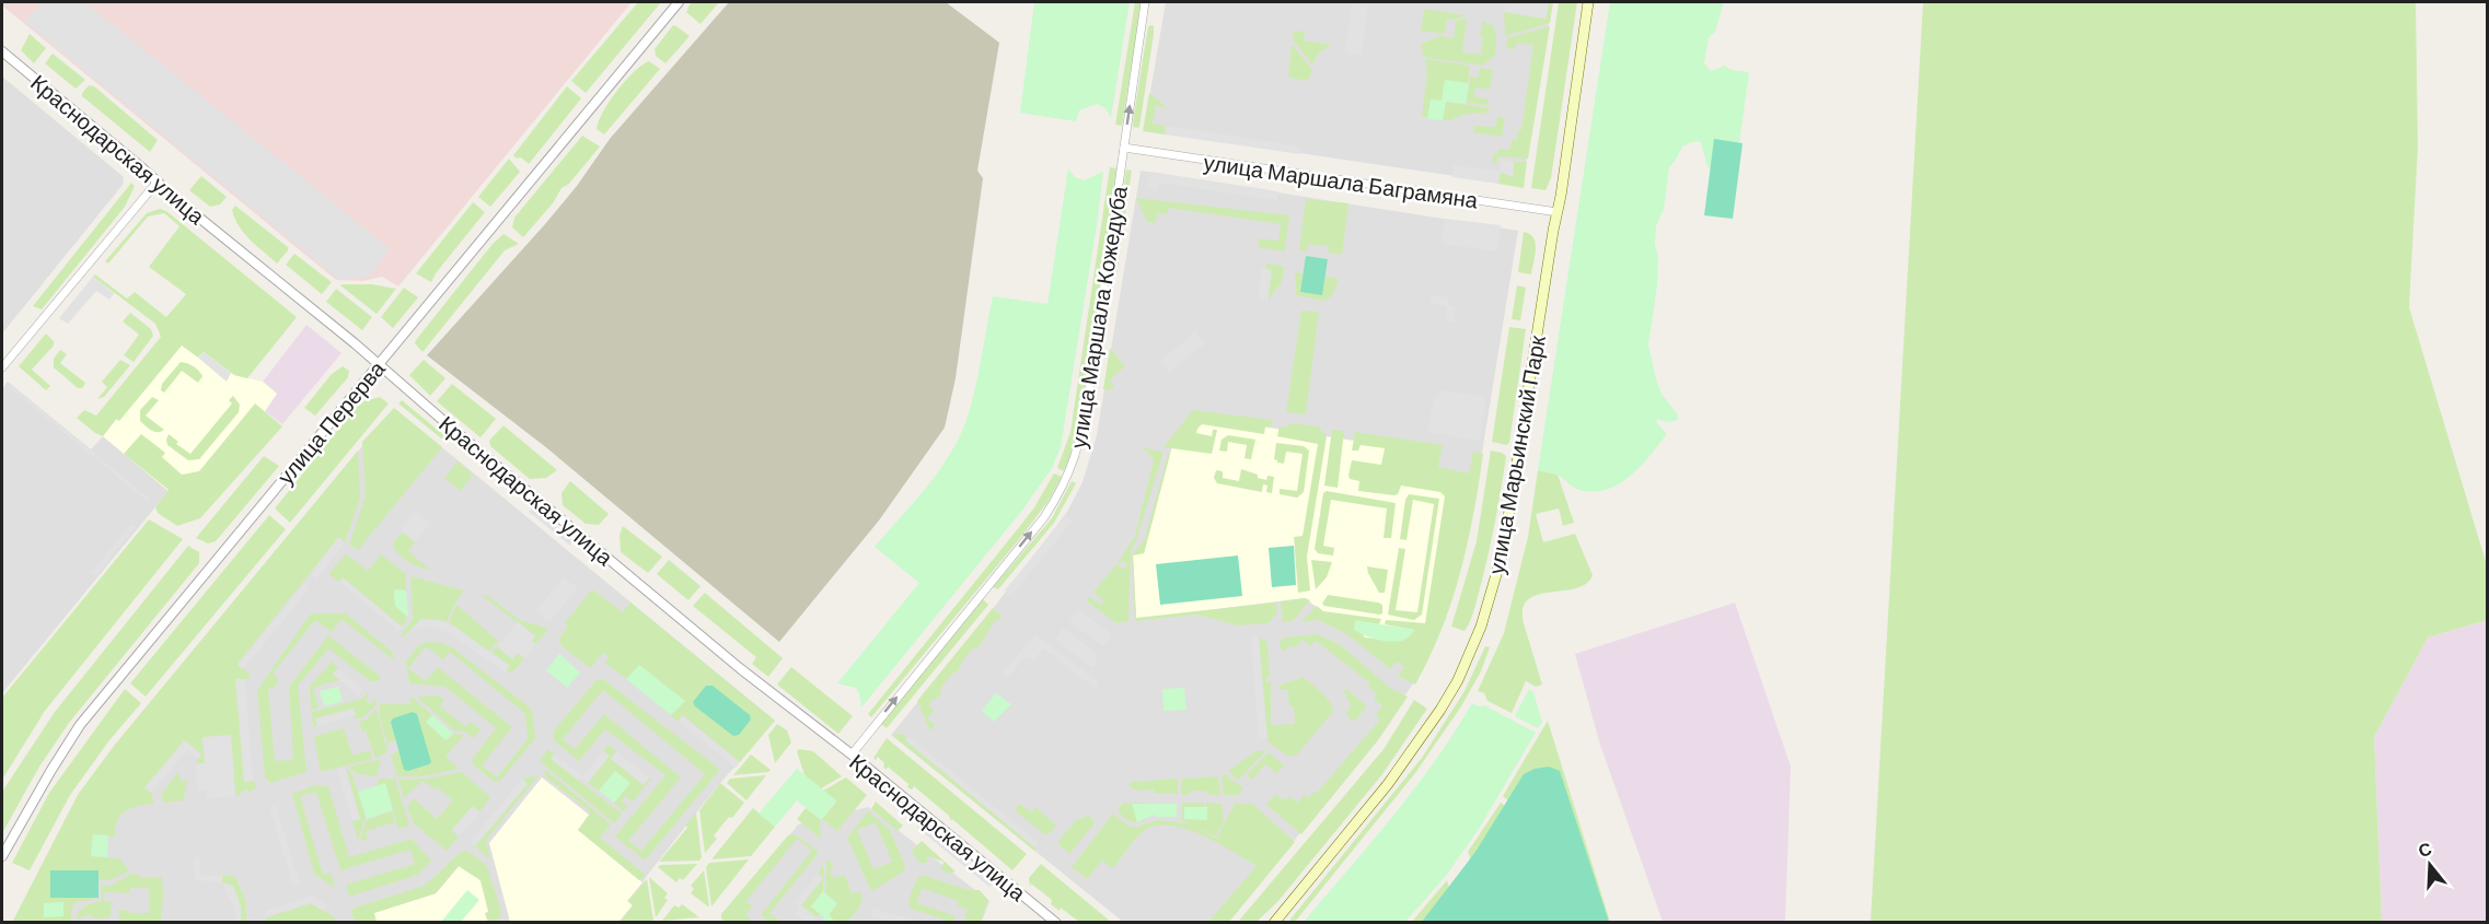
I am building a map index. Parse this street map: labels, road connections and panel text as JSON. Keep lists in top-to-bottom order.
{
  "streets": {
    "main road": ["улица Марьинский Парк"],
    "street": [
      "Краснодарская улица",
      "улица Маршала Баграмяна",
      "улица Маршала Кожедуба",
      "улица Перерва"
    ]
  },
  "crossings": [
    ["Краснодарская улица", "улица Маршала Кожедуба"],
    ["Краснодарская улица", "улица Перерва"],
    ["улица Маршала Баграмяна", "улица Маршала Кожедуба"],
    ["улица Маршала Баграмяна", "улица Марьинский Парк"]
  ],
  "one_way": ["улица Маршала Кожедуба"],
  "north": "top"
}
